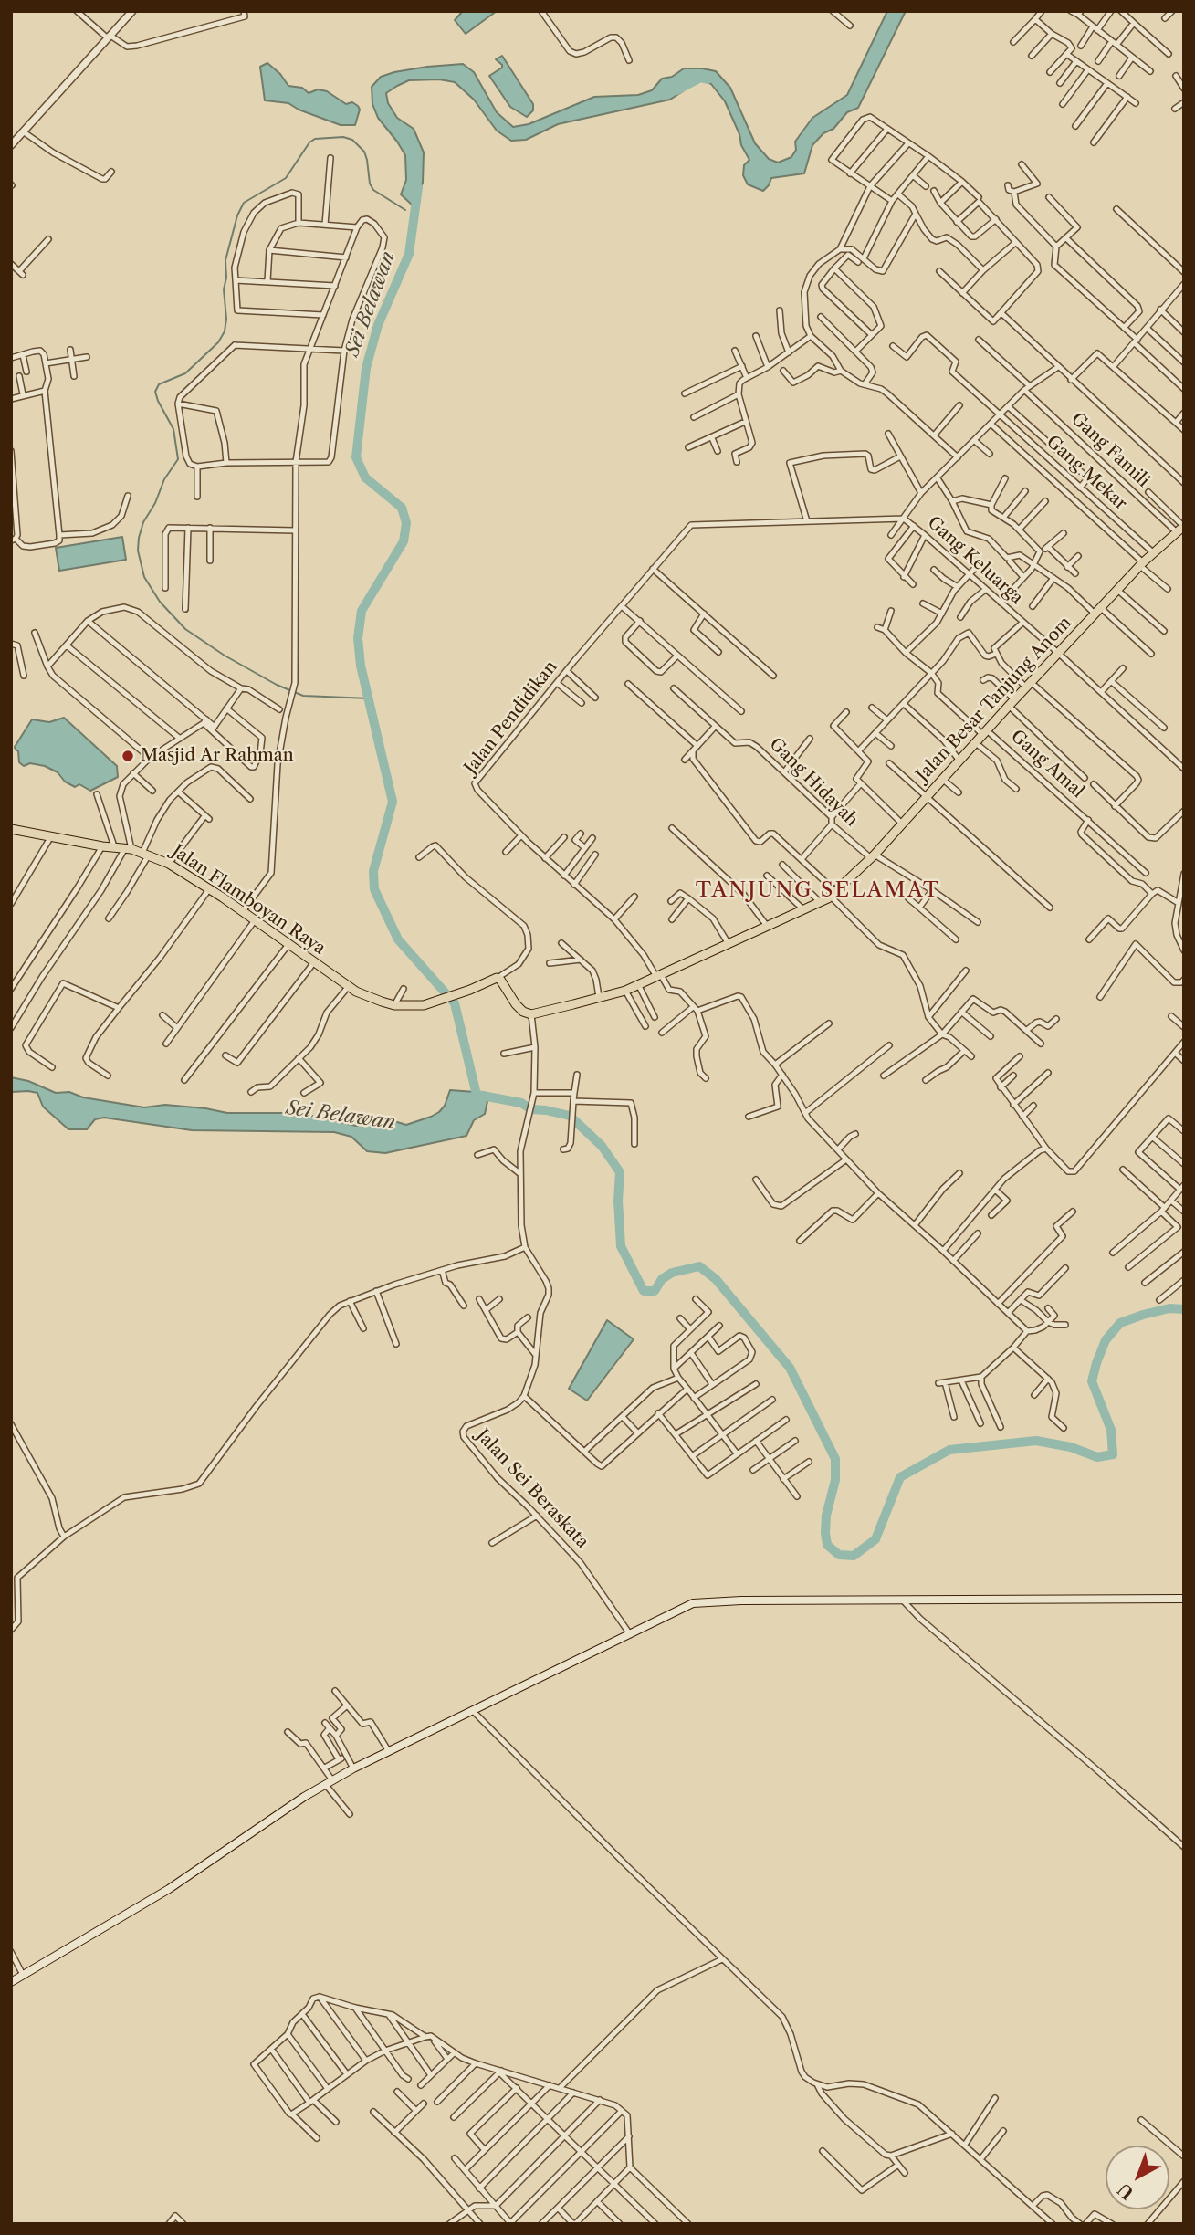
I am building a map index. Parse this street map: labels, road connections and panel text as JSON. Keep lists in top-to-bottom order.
{
  "streets": {
    "main road": ["Jalan Besar Tanjung Anom", "Jalan Flamboyan Raya"],
    "street": [
      "Gang Famili",
      "Gang Mekar",
      "Gang Keluarga",
      "Jalan Pendidikan",
      "Gang Amal",
      "Gang Hidayah",
      "Jalan Sei Beraskata"
    ]
  },
  "crossings": [
    ["Gang Famili", "Jalan Besar Tanjung Anom"],
    ["Gang Mekar", "Jalan Besar Tanjung Anom"],
    ["Gang Keluarga", "Jalan Besar Tanjung Anom"],
    ["Gang Keluarga", "Jalan Pendidikan"],
    ["Jalan Besar Tanjung Anom", "Gang Amal"],
    ["Jalan Besar Tanjung Anom", "Gang Hidayah"]
  ],
  "districts": ["TANJUNG SELAMAT"],
  "water": ["Sei Belawan"],
  "places": ["Masjid Ar Rahman"],
  "north": "bottom left"
}
